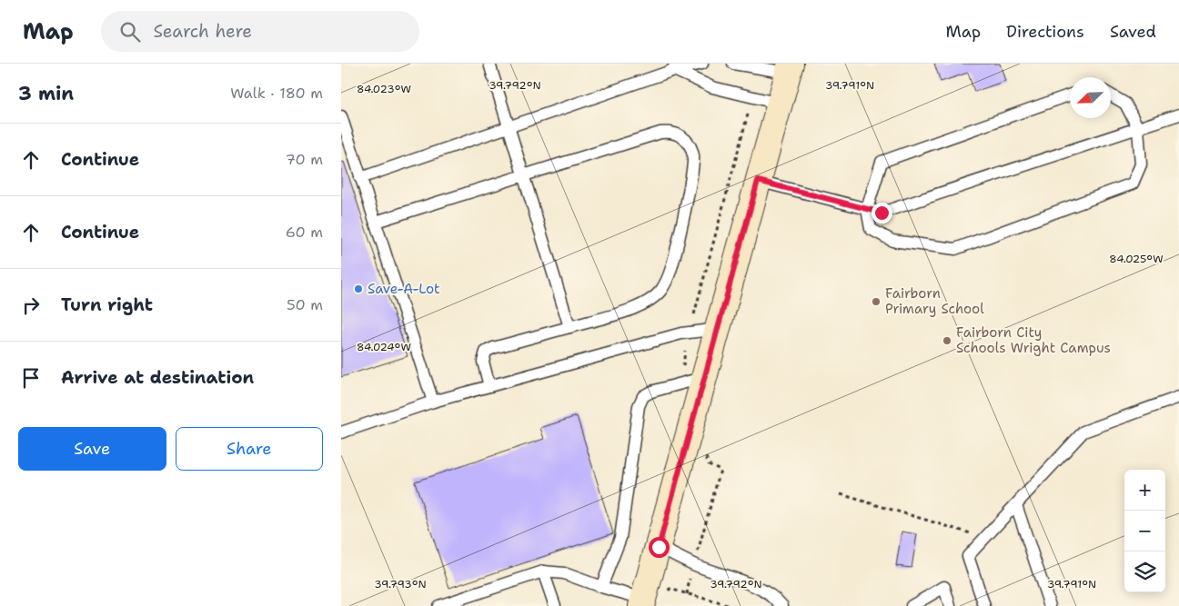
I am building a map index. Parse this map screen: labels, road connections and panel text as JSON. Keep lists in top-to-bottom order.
{
  "places": ["Save-A-Lot", "Fairborn Primary School", "Fairborn City Schools Wright Campus"],
  "north": "bottom left",
  "page": {
    "header": "Map",
    "search": "Search here",
    "nav": ["Map", "Directions", "Saved"],
    "heading": ["3 min", "Walk · 180 m"],
    "list": [
      ["Continue", "70 m"],
      ["Continue", "60 m"],
      ["Turn right", "50 m"],
      "Arrive at destination"
    ],
    "buttons": ["Save", "Share"],
    "map_buttons": ["+", "−"]
  },
  "coordinates": [
    "39.792°N",
    "39.791°N",
    "84.023°W",
    "84.025°W",
    "84.024°W",
    "39.793°N"
  ]
}
